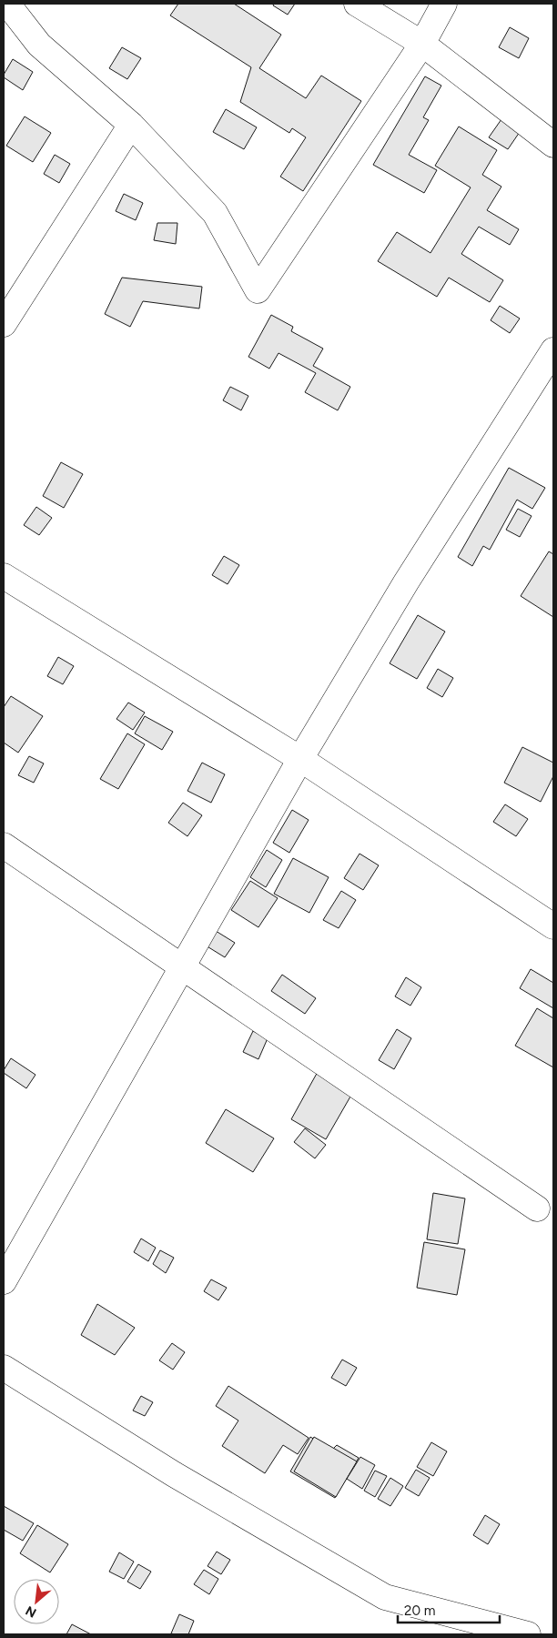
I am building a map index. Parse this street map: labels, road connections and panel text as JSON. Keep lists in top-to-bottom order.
{
  "scale_bar": "20 m",
  "north": "bottom left"
}
